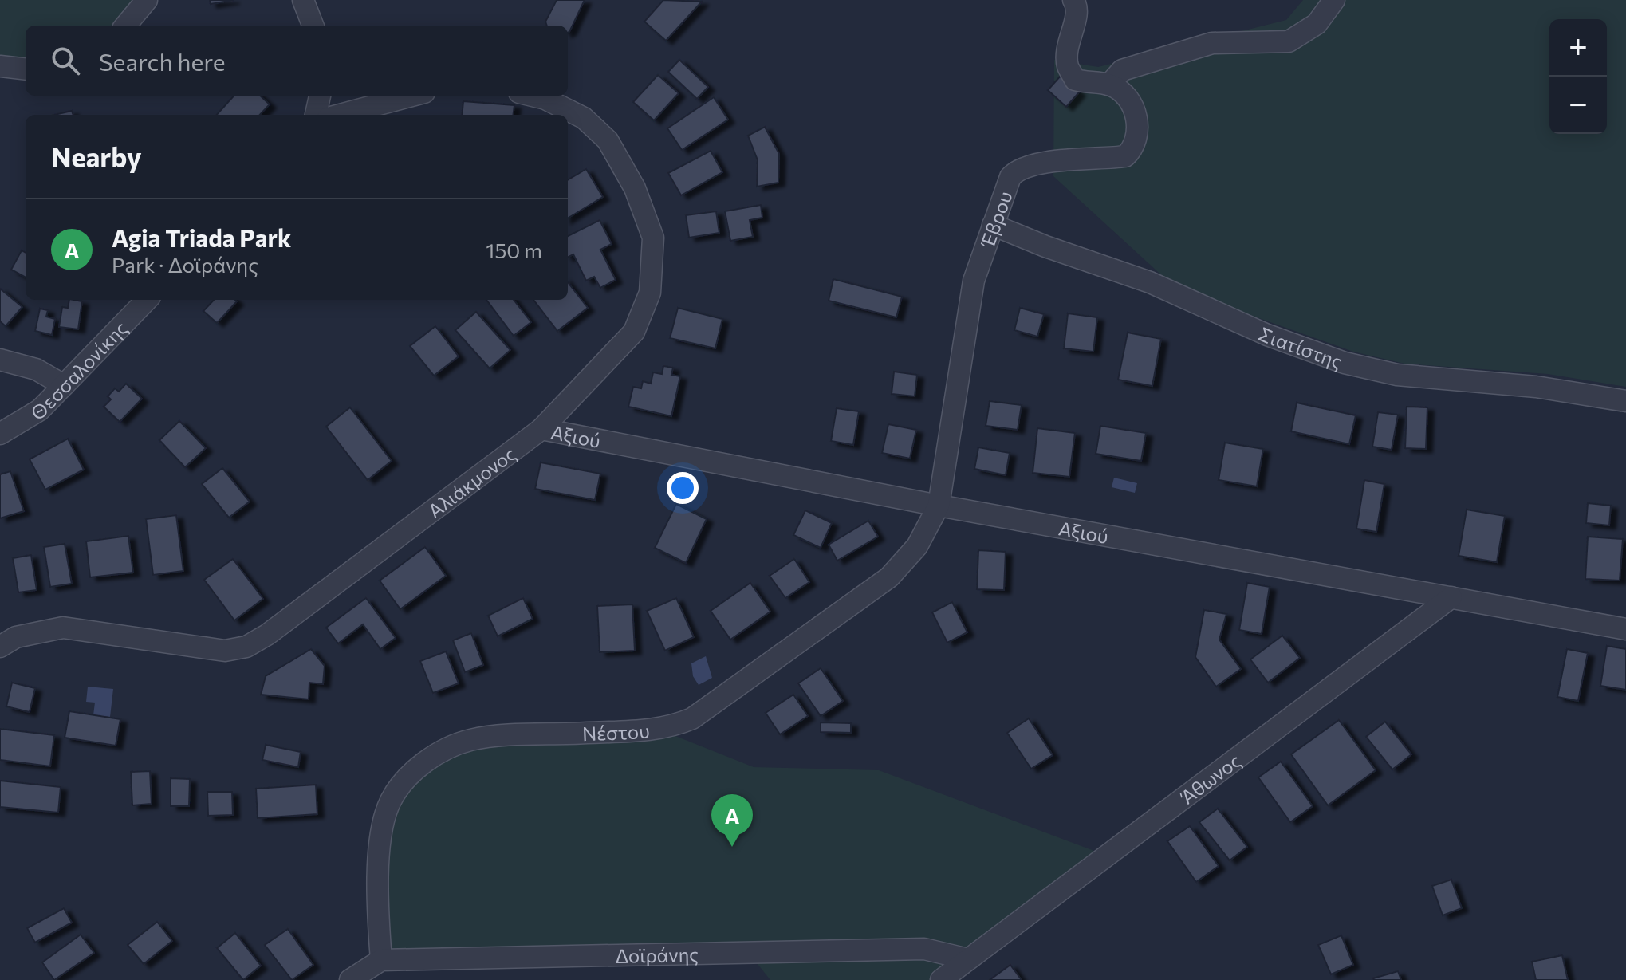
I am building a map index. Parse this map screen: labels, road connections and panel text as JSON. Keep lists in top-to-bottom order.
{
  "streets": {
    "street": [
      "Έβρου",
      "Σιατίστης",
      "Θεσσαλονίκης",
      "Αξιού",
      "Αλιάκμονος",
      "Νέστου",
      "Άθωνος",
      "Δοϊράνης"
    ]
  },
  "crossings": [
    ["Έβρου", "Σιατίστης"],
    ["Έβρου", "Αξιού"],
    ["Έβρου", "Νέστου"],
    ["Αξιού", "Αλιάκμονος"],
    ["Αξιού", "Νέστου"],
    ["Αξιού", "Άθωνος"],
    ["Νέστου", "Δοϊράνης"],
    ["Άθωνος", "Δοϊράνης"]
  ],
  "page": {
    "map_buttons": ["+", "−"],
    "search": "Search here",
    "heading": "Nearby",
    "list": [
      {
        "mark": "A",
        "name": "Agia Triada Park",
        "note": "Park · Δοϊράνης",
        "value": "150 m"
      }
    ],
    "pins": "A"
  }
}
